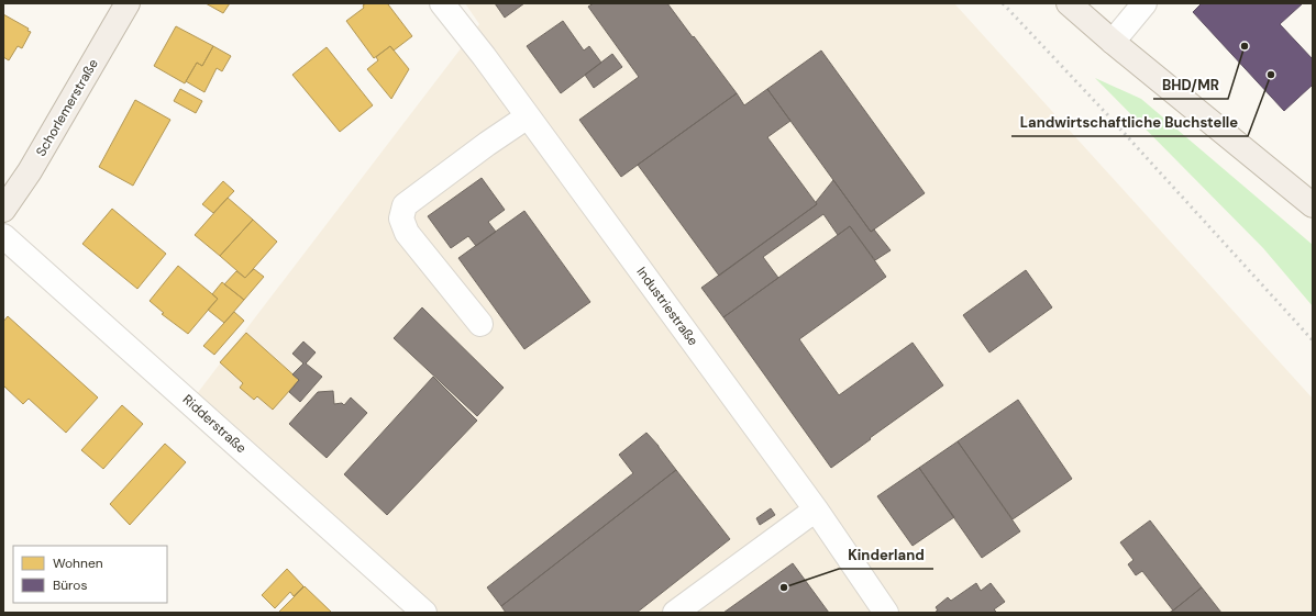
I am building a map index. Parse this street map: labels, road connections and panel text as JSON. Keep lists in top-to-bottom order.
{
  "streets": {
    "main road": ["Schorlemerstraße"],
    "street": ["Industriestraße", "Ridderstraße"]
  },
  "places": ["BHD/MR", "Landwirtschaftliche Buchstelle", "Kinderland"],
  "legend": ["Wohnen", "Büros"]
}
